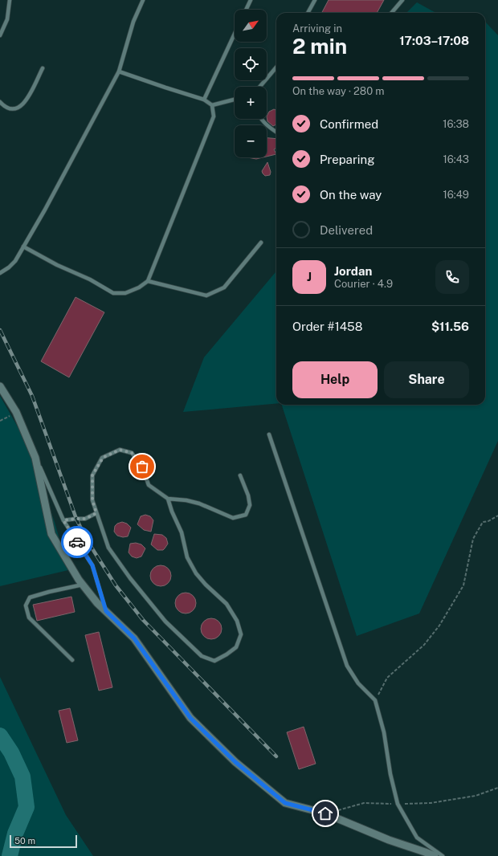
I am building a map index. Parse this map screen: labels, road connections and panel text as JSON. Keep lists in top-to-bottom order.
{
  "scale_bar": "50 m",
  "north": "top right",
  "page": {
    "map_buttons": ["+", "−"],
    "heading": ["2 min", "Arriving in", "17:03–17:08"],
    "panel": [
      "Jordan",
      "Courier · 4.9",
      "Order #1458",
      "$11.56"
    ],
    "bar": "On the way · 280 m",
    "list": [
      ["Confirmed", "16:38"],
      ["Preparing", "16:43"],
      ["On the way", "16:49"],
      "Delivered"
    ],
    "round": "J",
    "buttons": ["Help", "Share"],
    "scale": "50 m"
  }
}
